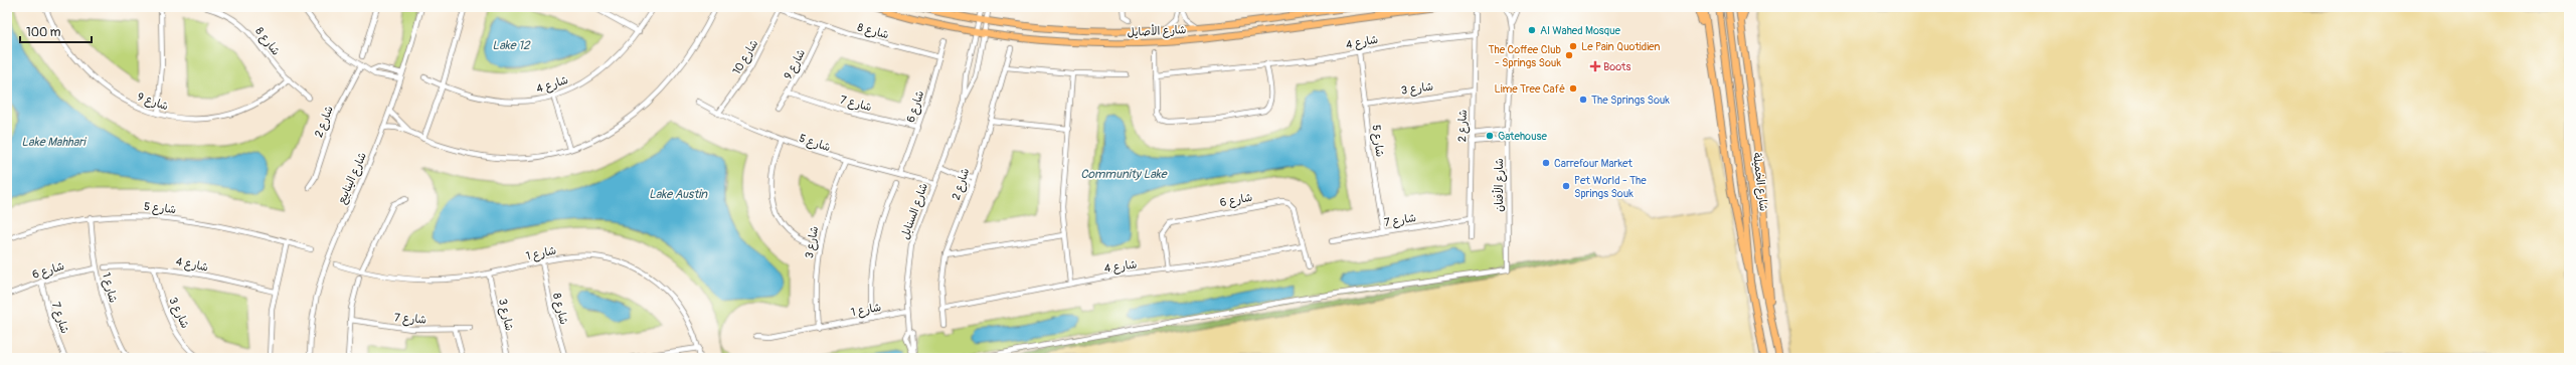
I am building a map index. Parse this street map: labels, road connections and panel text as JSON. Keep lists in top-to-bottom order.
{
  "streets": {
    "main road": ["شارع الأصايل", "شارع الخميلة"],
    "street": [
      "شارع 8",
      "شارع 4",
      "شارع 10",
      "شارع 9",
      "شارع 3",
      "شارع 7",
      "شارع 6",
      "شارع 2",
      "شارع 5",
      "شارع الينابيع",
      "شارع الأفنان",
      "شارع السنابل",
      "شارع 1"
    ]
  },
  "crossings": [
    ["شارع 8", "شارع 10"],
    ["شارع 8", "شارع 9"],
    ["شارع 8", "شارع 6"],
    ["شارع 8", "شارع 1"],
    ["شارع الأصايل", "شارع السنابل"],
    ["شارع 4", "شارع 3"],
    ["شارع 4", "شارع 6"],
    ["شارع 4", "شارع 2"],
    ["شارع 4", "شارع 5"],
    ["شارع 10", "شارع 5"],
    ["شارع 9", "شارع 7"],
    ["شارع 3", "شارع 2"],
    ["شارع 3", "شارع 5"],
    ["شارع 3", "شارع 1"],
    ["شارع 7", "شارع 6"],
    ["شارع 7", "شارع 2"],
    ["شارع 7", "شارع 5"],
    ["شارع 6", "شارع 5"],
    ["شارع 6", "شارع 1"],
    ["شارع 5", "شارع السنابل"],
    ["شارع 5", "شارع 1"],
    ["شارع السنابل", "شارع 1"]
  ],
  "water": [
    "Lake 12",
    "Lake Mahhari",
    "Community Lake",
    "Lake Austin"
  ],
  "places": {
    "other": [
      "Al Wahed Mosque",
      "Le Pain Quotidien",
      "The Coffee Club - Springs Souk",
      "Lime Tree Café",
      "The Springs Souk",
      "Gatehouse",
      "Carrefour Market",
      "Pet World - The Springs Souk"
    ],
    "health": ["Boots"]
  },
  "scale_bar": "100 m"
}
